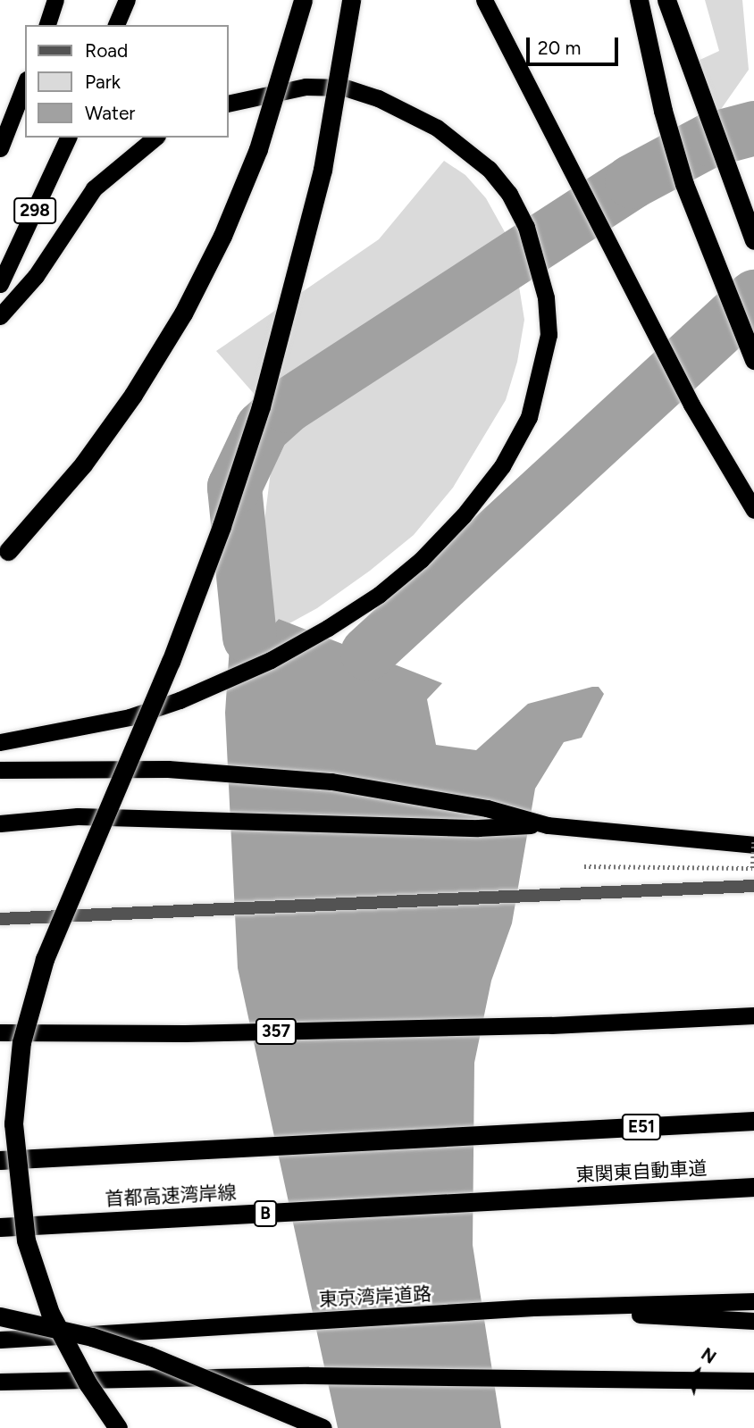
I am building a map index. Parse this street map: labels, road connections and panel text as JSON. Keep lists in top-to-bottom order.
{
  "streets": {
    "highway": [
      "298",
      "357",
      "E51",
      "東関東自動車道",
      "首都高速湾岸線",
      "B",
      "東京湾岸道路"
    ]
  },
  "crossings": [
    ["東関東自動車道", "首都高速湾岸線"]
  ],
  "legend": ["Road", "Park", "Water"],
  "scale_bar": "20 m",
  "north": "top right"
}
